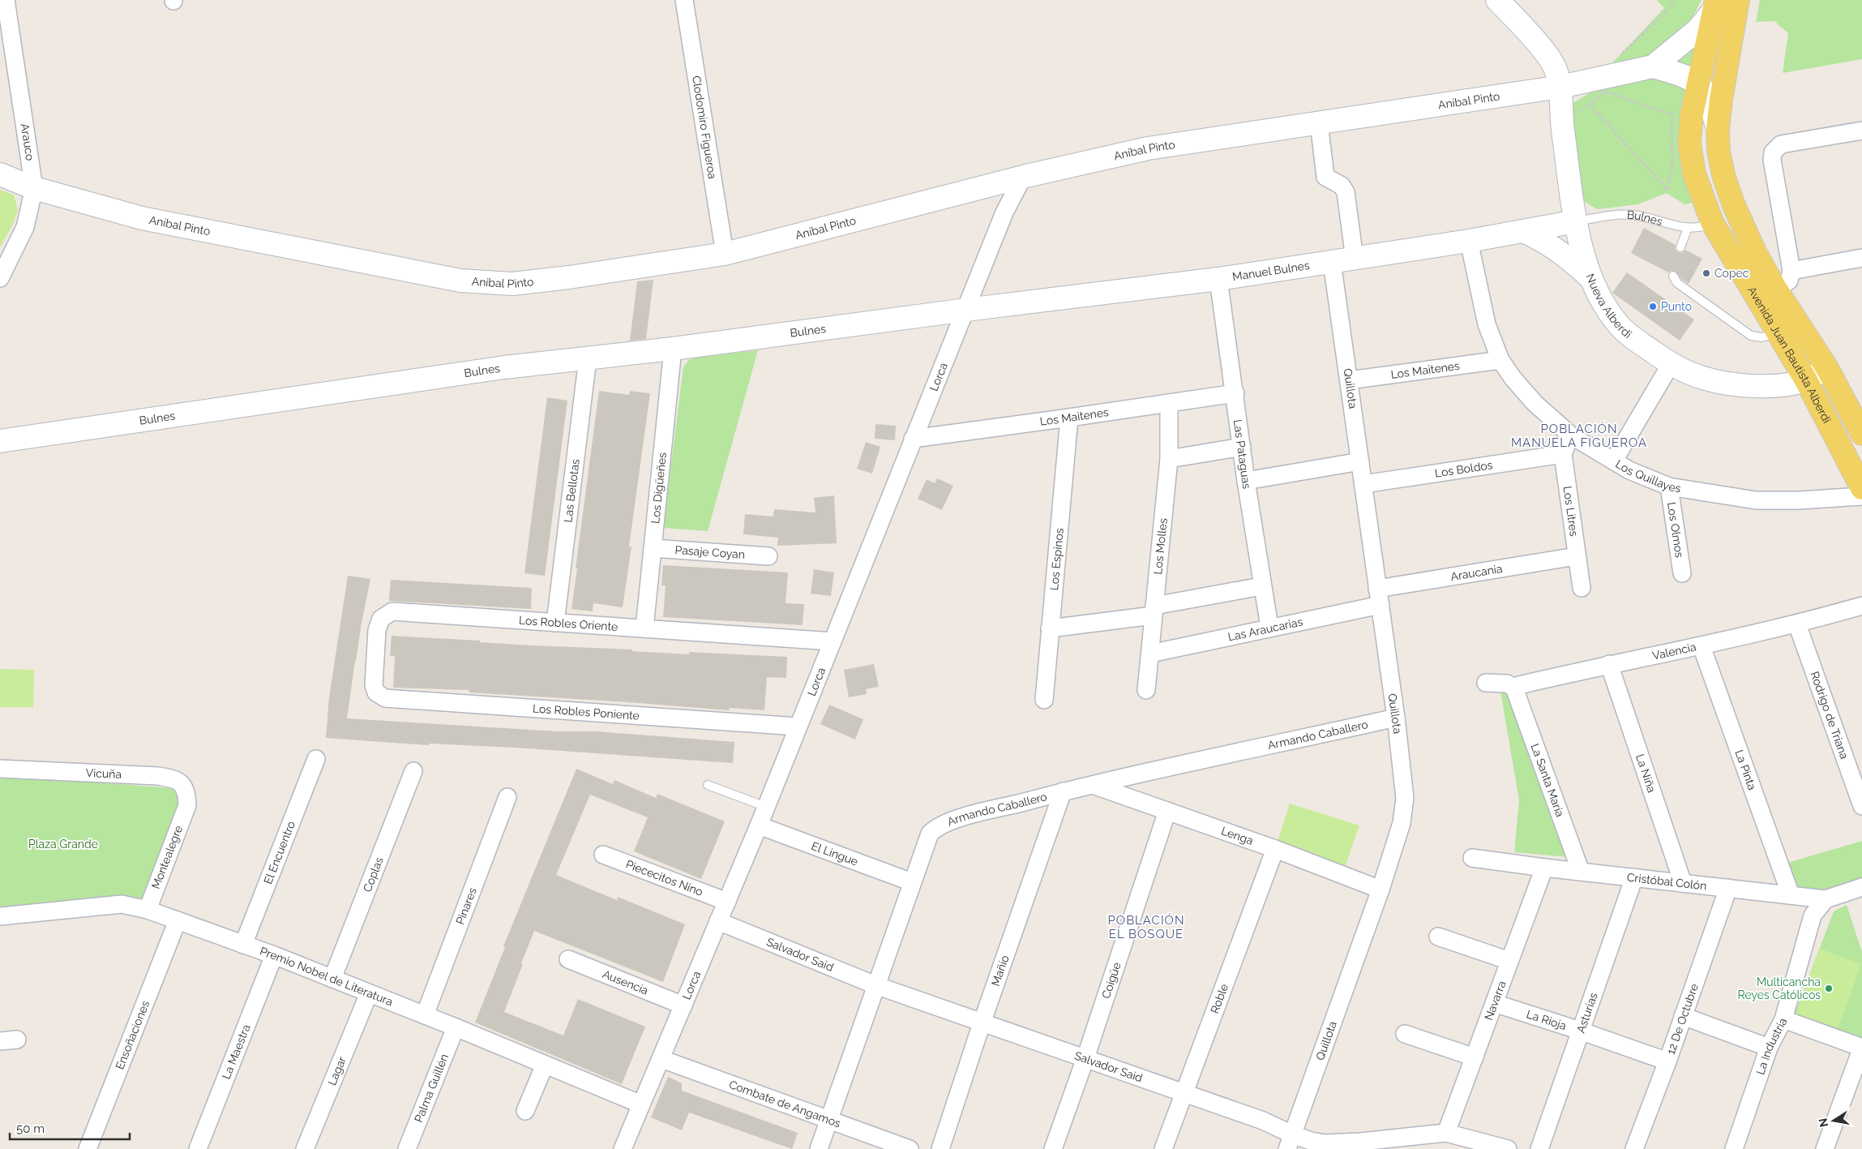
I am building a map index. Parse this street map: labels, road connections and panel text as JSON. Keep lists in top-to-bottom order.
{
  "streets": {
    "main road": ["Avenida Juan Bautista Alberdi"],
    "street": [
      "Aníbal Pinto",
      "Clodomiro Figueroa",
      "Arauco",
      "Bulnes",
      "Manuel Bulnes",
      "Nueva Alberdi",
      "Los Maitenes",
      "Lorca",
      "Quillota",
      "Las Pataguas",
      "Los Boldos",
      "Los Quillayes",
      "Los Digüeñes",
      "Las Bellotas",
      "Los Litres",
      "Los Olmos",
      "Los Molles",
      "Pasaje Coyan",
      "Los Espinos",
      "Araucania",
      "Los Robles Oriente",
      "Las Araucarias",
      "Valencia",
      "Los Robles Poniente",
      "Rodrigo de Triana",
      "Armando Caballero",
      "La Pinta",
      "Vicuña",
      "La Niña",
      "La Santa María",
      "Lenga",
      "El Encuentro",
      "El Lingue",
      "Montealegre",
      "Coplas",
      "Piececitos Nino",
      "Cristóbal Colón",
      "Pinares",
      "Salvador Said",
      "Mañío",
      "Premio Nobel de Literatura",
      "Coigüe",
      "Ausencia",
      "Roble",
      "Navarra",
      "Asturias",
      "La Rioja",
      "12 De Octubre",
      "Ensoñaciones",
      "La Industria",
      "La Maestra",
      "Lagar",
      "Palma Guillén",
      "Combate de Angamos"
    ]
  },
  "crossings": [
    ["Aníbal Pinto", "Clodomiro Figueroa"],
    ["Aníbal Pinto", "Arauco"],
    ["Aníbal Pinto", "Nueva Alberdi"],
    ["Aníbal Pinto", "Avenida Juan Bautista Alberdi"],
    ["Aníbal Pinto", "Lorca"],
    ["Bulnes", "Manuel Bulnes"],
    ["Bulnes", "Nueva Alberdi"],
    ["Bulnes", "Avenida Juan Bautista Alberdi"],
    ["Bulnes", "Lorca"],
    ["Bulnes", "Los Digüeñes"],
    ["Bulnes", "Las Bellotas"],
    ["Manuel Bulnes", "Nueva Alberdi"],
    ["Manuel Bulnes", "Lorca"],
    ["Manuel Bulnes", "Quillota"],
    ["Manuel Bulnes", "Las Pataguas"],
    ["Manuel Bulnes", "Los Quillayes"],
    ["Nueva Alberdi", "Avenida Juan Bautista Alberdi"],
    ["Los Maitenes", "Lorca"],
    ["Los Maitenes", "Quillota"],
    ["Los Maitenes", "Las Pataguas"],
    ["Los Maitenes", "Los Quillayes"],
    ["Los Maitenes", "Los Molles"],
    ["Los Maitenes", "Los Espinos"],
    ["Lorca", "Los Robles Oriente"],
    ["Lorca", "Los Robles Poniente"],
    ["Lorca", "El Lingue"],
    ["Lorca", "Piececitos Nino"],
    ["Lorca", "Salvador Said"],
    ["Lorca", "Premio Nobel de Literatura"],
    ["Lorca", "Ausencia"],
    ["Lorca", "Combate de Angamos"],
    ["Quillota", "Los Boldos"],
    ["Quillota", "Araucania"],
    ["Quillota", "Las Araucarias"],
    ["Quillota", "Armando Caballero"],
    ["Quillota", "Lenga"],
    ["Quillota", "Salvador Said"],
    ["Las Pataguas", "Las Araucarias"],
    ["Los Boldos", "Los Litres"],
    ["Los Quillayes", "Los Olmos"],
    ["Los Digüeñes", "Pasaje Coyan"],
    ["Los Digüeñes", "Los Robles Oriente"],
    ["Las Bellotas", "Los Robles Oriente"],
    ["Los Litres", "Araucania"],
    ["Los Molles", "Las Araucarias"],
    ["Araucania", "Las Araucarias"],
    ["Los Robles Oriente", "Los Robles Poniente"],
    ["Valencia", "Rodrigo de Triana"],
    ["Valencia", "La Pinta"],
    ["Valencia", "La Niña"],
    ["Valencia", "La Santa María"],
    ["Armando Caballero", "Lenga"],
    ["Armando Caballero", "El Lingue"],
    ["Armando Caballero", "Salvador Said"],
    ["Armando Caballero", "Mañío"],
    ["Armando Caballero", "Combate de Angamos"],
    ["La Pinta", "Cristóbal Colón"],
    ["Vicuña", "Montealegre"],
    ["La Niña", "Cristóbal Colón"],
    ["La Santa María", "Cristóbal Colón"],
    ["Lenga", "Coigüe"],
    ["Lenga", "Roble"],
    ["El Encuentro", "Premio Nobel de Literatura"],
    ["Montealegre", "Premio Nobel de Literatura"],
    ["Coplas", "Premio Nobel de Literatura"],
    ["Cristóbal Colón", "Navarra"],
    ["Cristóbal Colón", "Asturias"],
    ["Cristóbal Colón", "12 De Octubre"],
    ["Cristóbal Colón", "La Industria"],
    ["Pinares", "Premio Nobel de Literatura"],
    ["Salvador Said", "Mañío"],
    ["Salvador Said", "Coigüe"],
    ["Salvador Said", "Roble"],
    ["Salvador Said", "Navarra"],
    ["Premio Nobel de Literatura", "Ensoñaciones"],
    ["Premio Nobel de Literatura", "La Maestra"],
    ["Premio Nobel de Literatura", "Lagar"],
    ["Premio Nobel de Literatura", "Palma Guillén"],
    ["Navarra", "La Rioja"],
    ["Asturias", "La Rioja"],
    ["La Rioja", "12 De Octubre"]
  ],
  "districts": ["POBLACIÓN MANUELA FIGUEROA", "POBLACIÓN EL BOSQUE"],
  "parks": ["Plaza Grande"],
  "places": ["Copec", "Punto", "Multicancha Reyes Católicos"],
  "scale_bar": "50 m",
  "north": "left"
}
